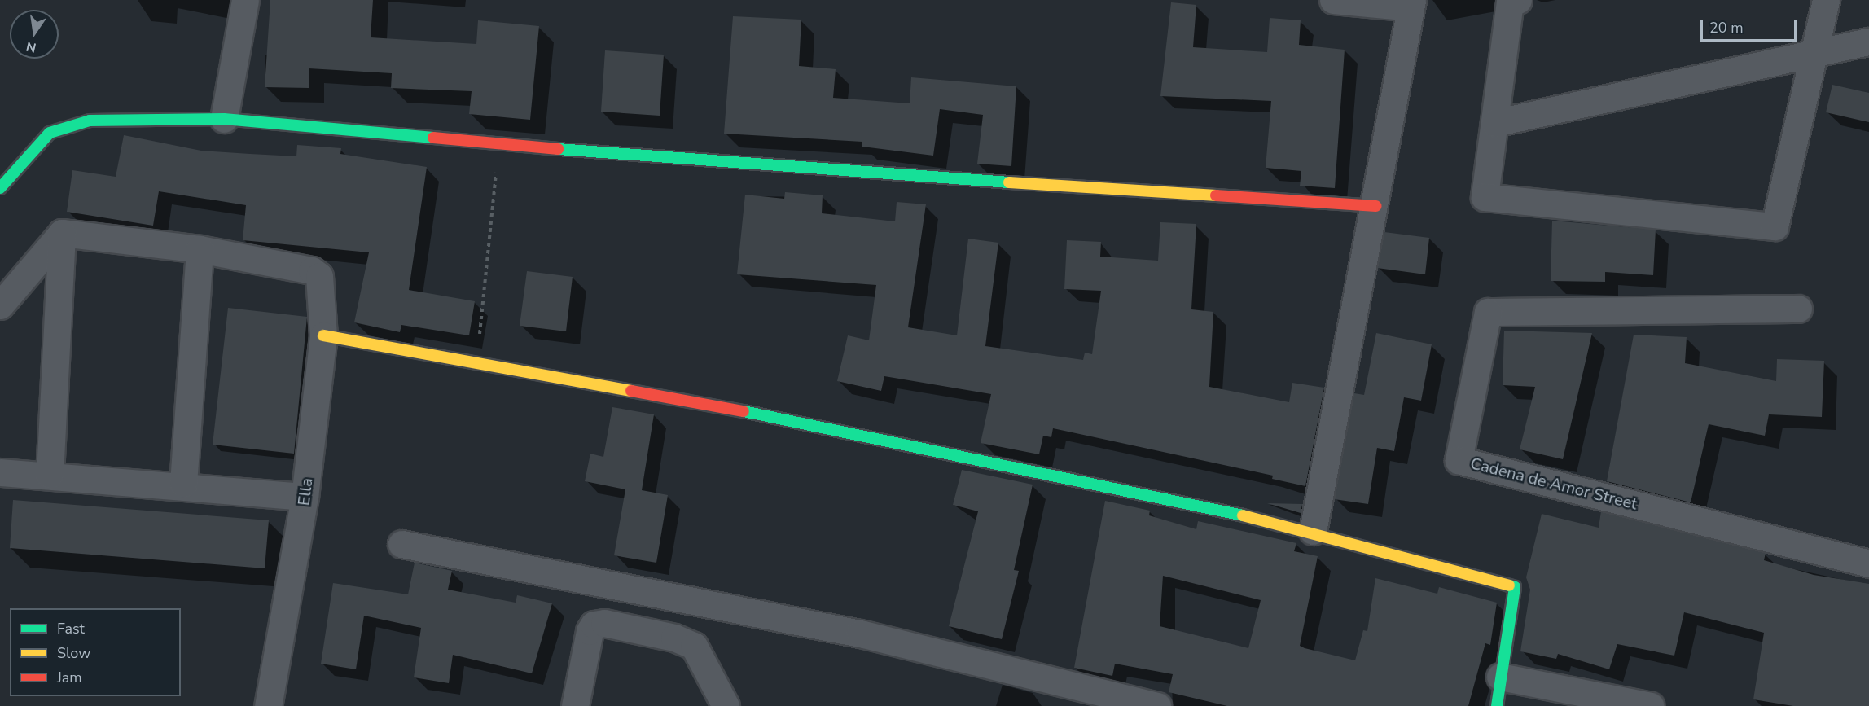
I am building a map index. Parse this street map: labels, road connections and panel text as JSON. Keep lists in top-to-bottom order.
{
  "streets": {
    "street": ["Cadena de Amor Street", "Ella"]
  },
  "legend": ["Fast", "Slow", "Jam"],
  "scale_bar": "20 m",
  "north": "bottom"
}
